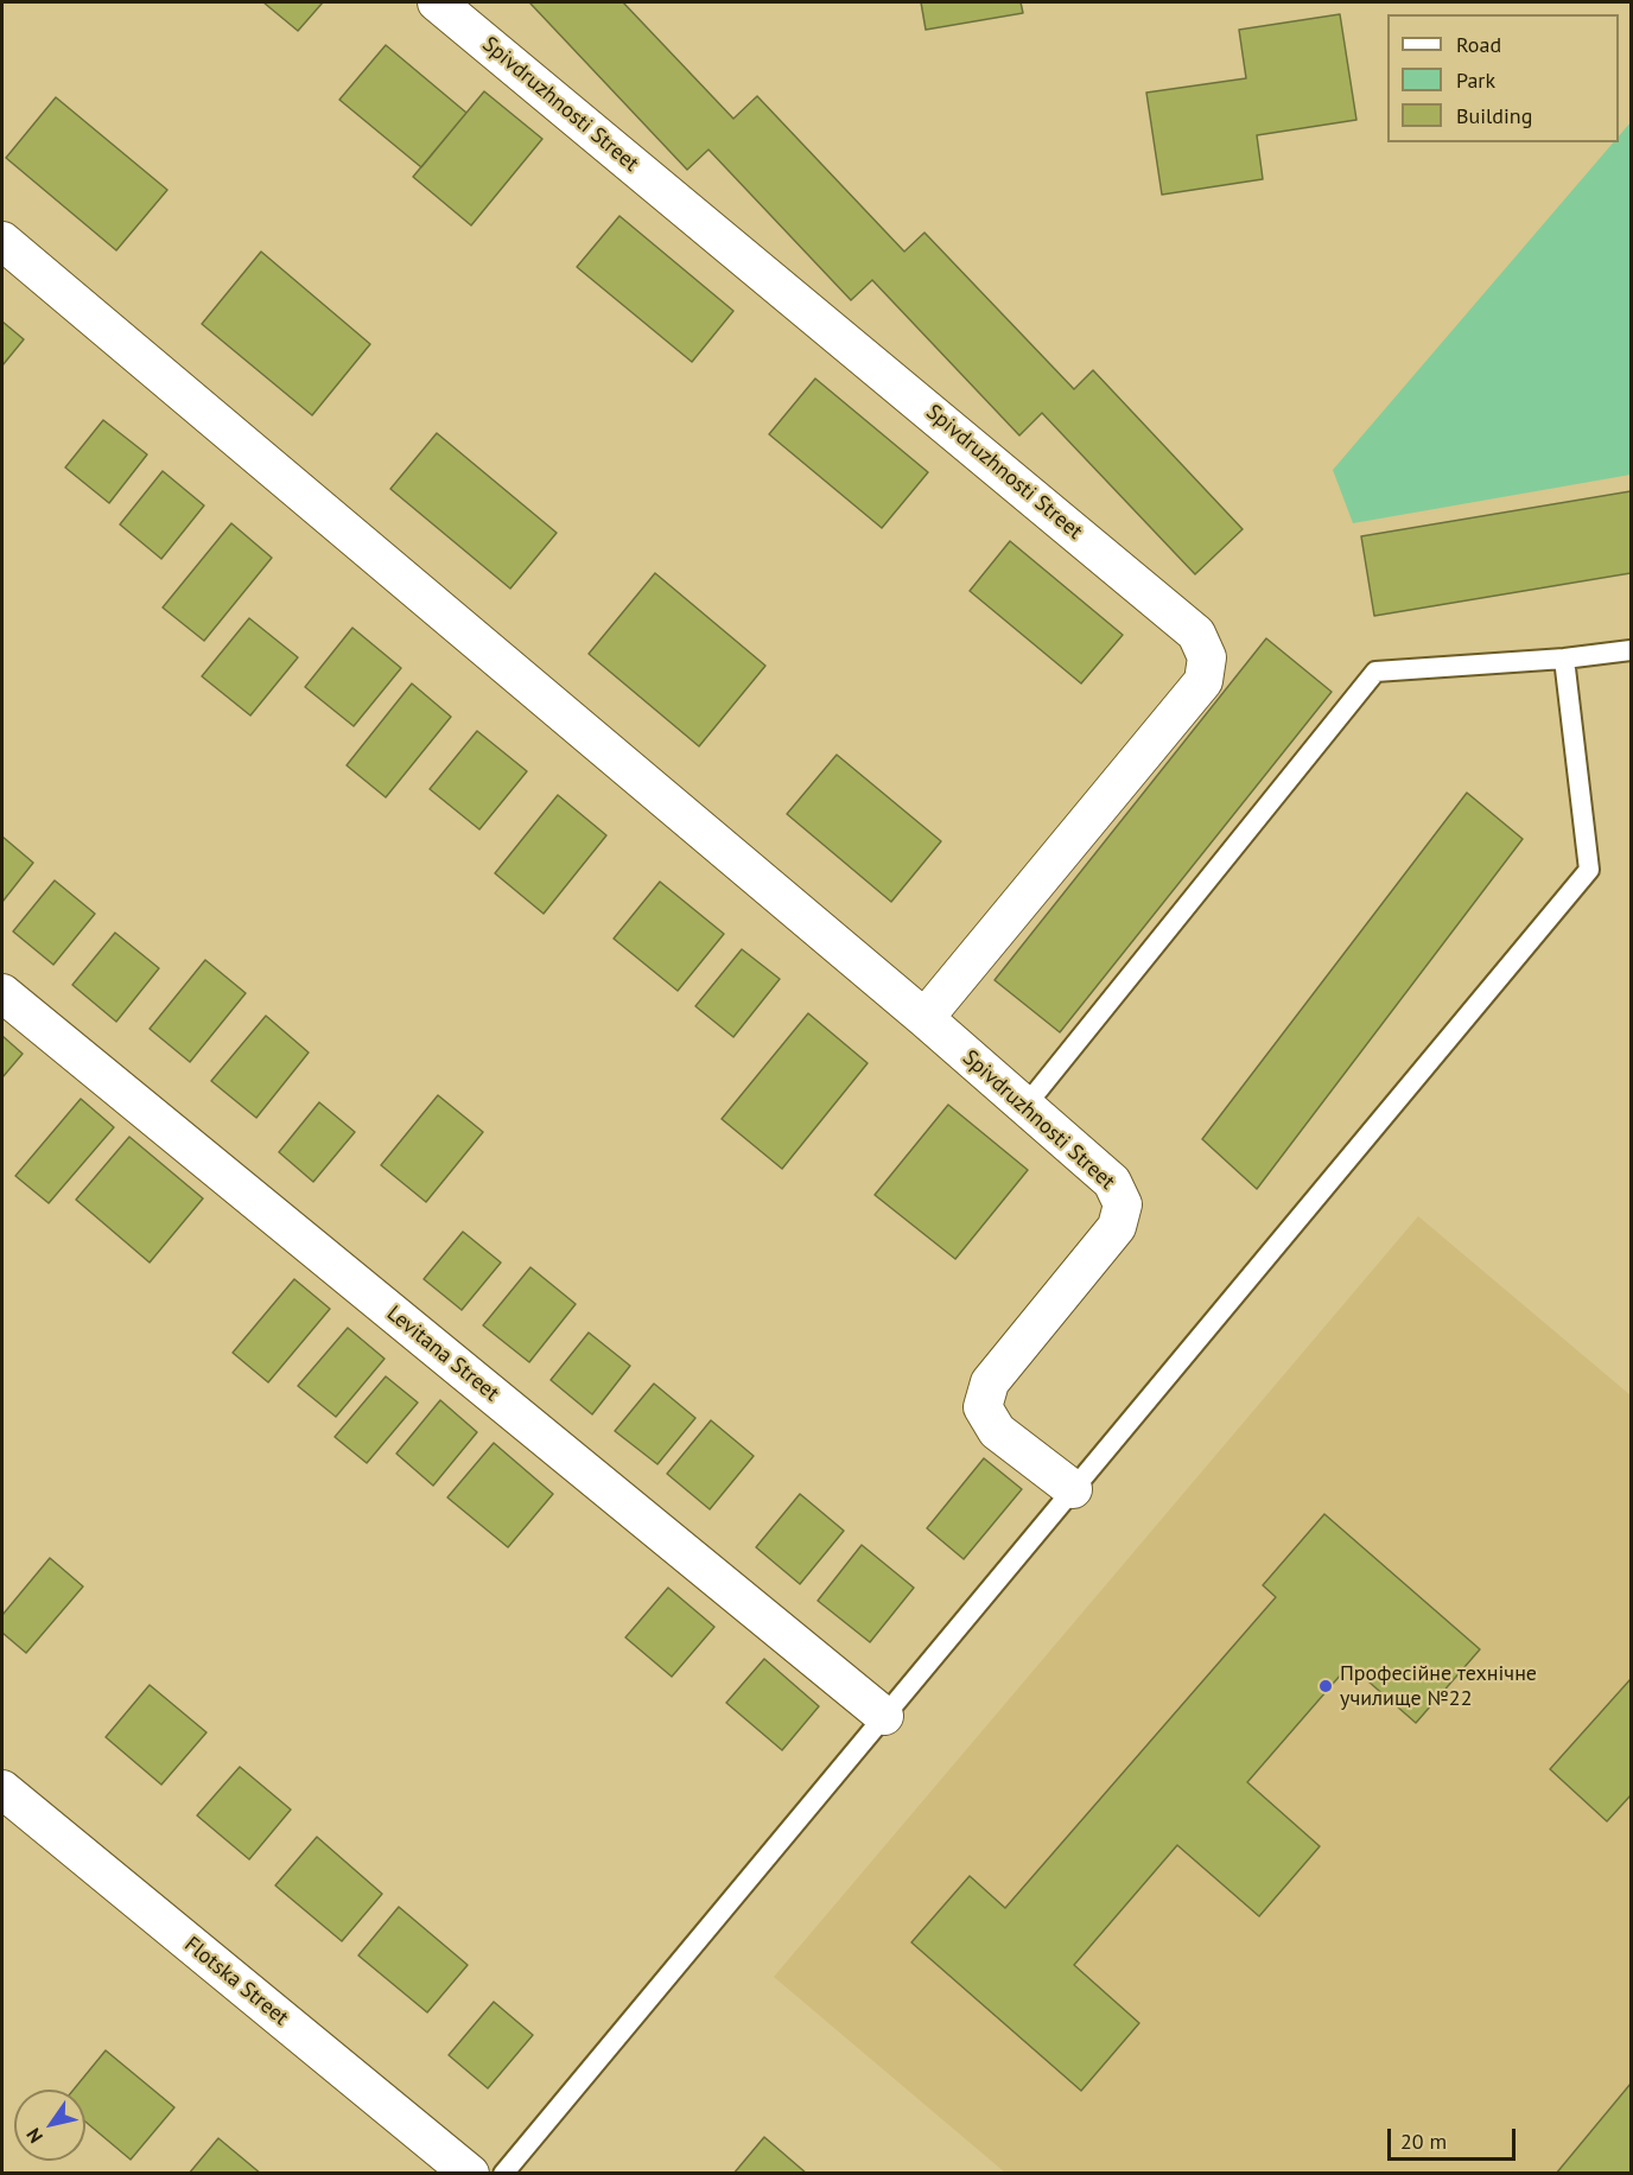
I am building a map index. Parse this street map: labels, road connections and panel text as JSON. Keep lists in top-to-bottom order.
{
  "streets": {
    "street": ["Spivdruzhnosti Street", "Levitana Street", "Flotska Street"]
  },
  "places": ["Професійне технічне училище №22"],
  "legend": ["Road", "Park", "Building"],
  "scale_bar": "20 m",
  "north": "bottom left"
}
